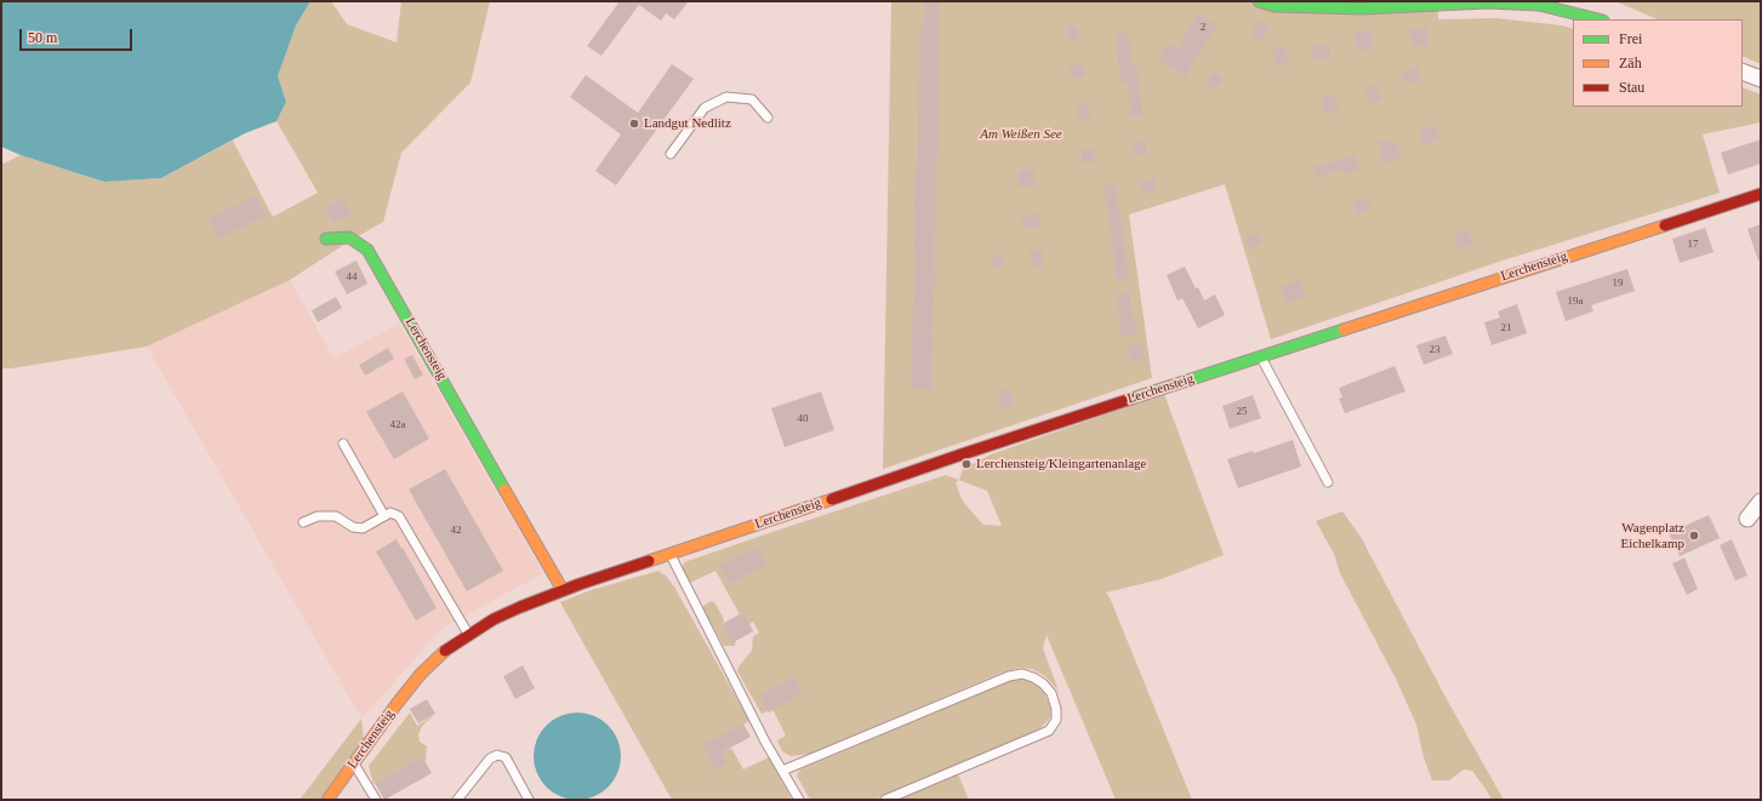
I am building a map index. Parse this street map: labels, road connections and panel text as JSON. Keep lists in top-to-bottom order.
{
  "streets": {
    "street": ["Lerchensteig"]
  },
  "parks": ["Am Weißen See"],
  "places": ["Landgut Nedlitz", "Lerchensteig/Kleingartenanlage", "Wagenplatz Eichelkamp"],
  "house_numbers": [
    "2",
    "17",
    "44",
    "19",
    "19a",
    "21",
    "23",
    "25",
    "40",
    "42a",
    "42"
  ],
  "legend": ["Frei", "Zäh", "Stau"],
  "scale_bar": "50 m"
}
